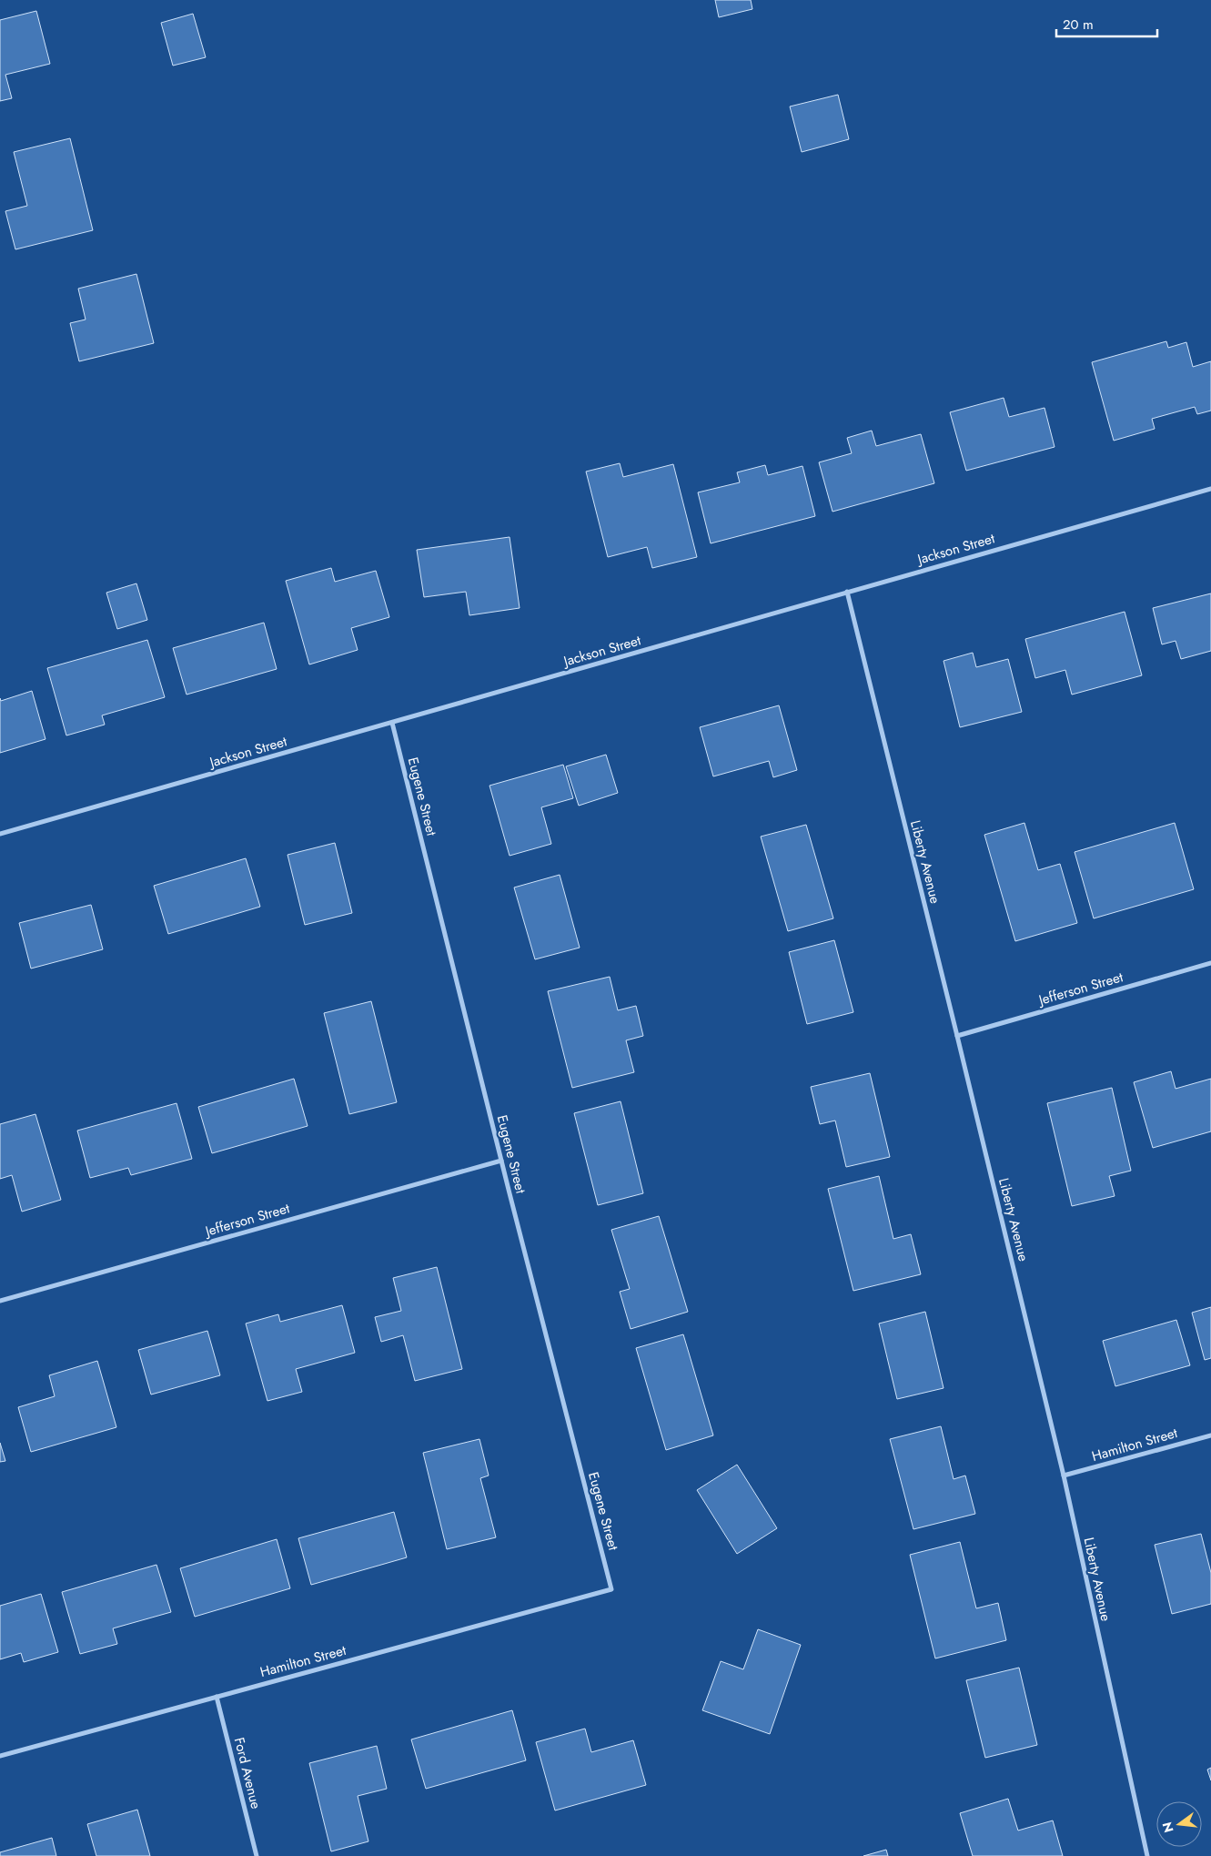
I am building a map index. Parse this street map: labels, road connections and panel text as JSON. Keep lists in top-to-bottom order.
{
  "streets": {
    "street": [
      "Jackson Street",
      "Eugene Street",
      "Liberty Avenue",
      "Jefferson Street",
      "Hamilton Street",
      "Ford Avenue"
    ]
  },
  "crossings": [
    ["Jackson Street", "Eugene Street"],
    ["Jackson Street", "Liberty Avenue"],
    ["Eugene Street", "Jefferson Street"],
    ["Eugene Street", "Hamilton Street"],
    ["Liberty Avenue", "Jefferson Street"],
    ["Liberty Avenue", "Hamilton Street"],
    ["Hamilton Street", "Ford Avenue"]
  ],
  "scale_bar": "20 m",
  "north": "left"
}
